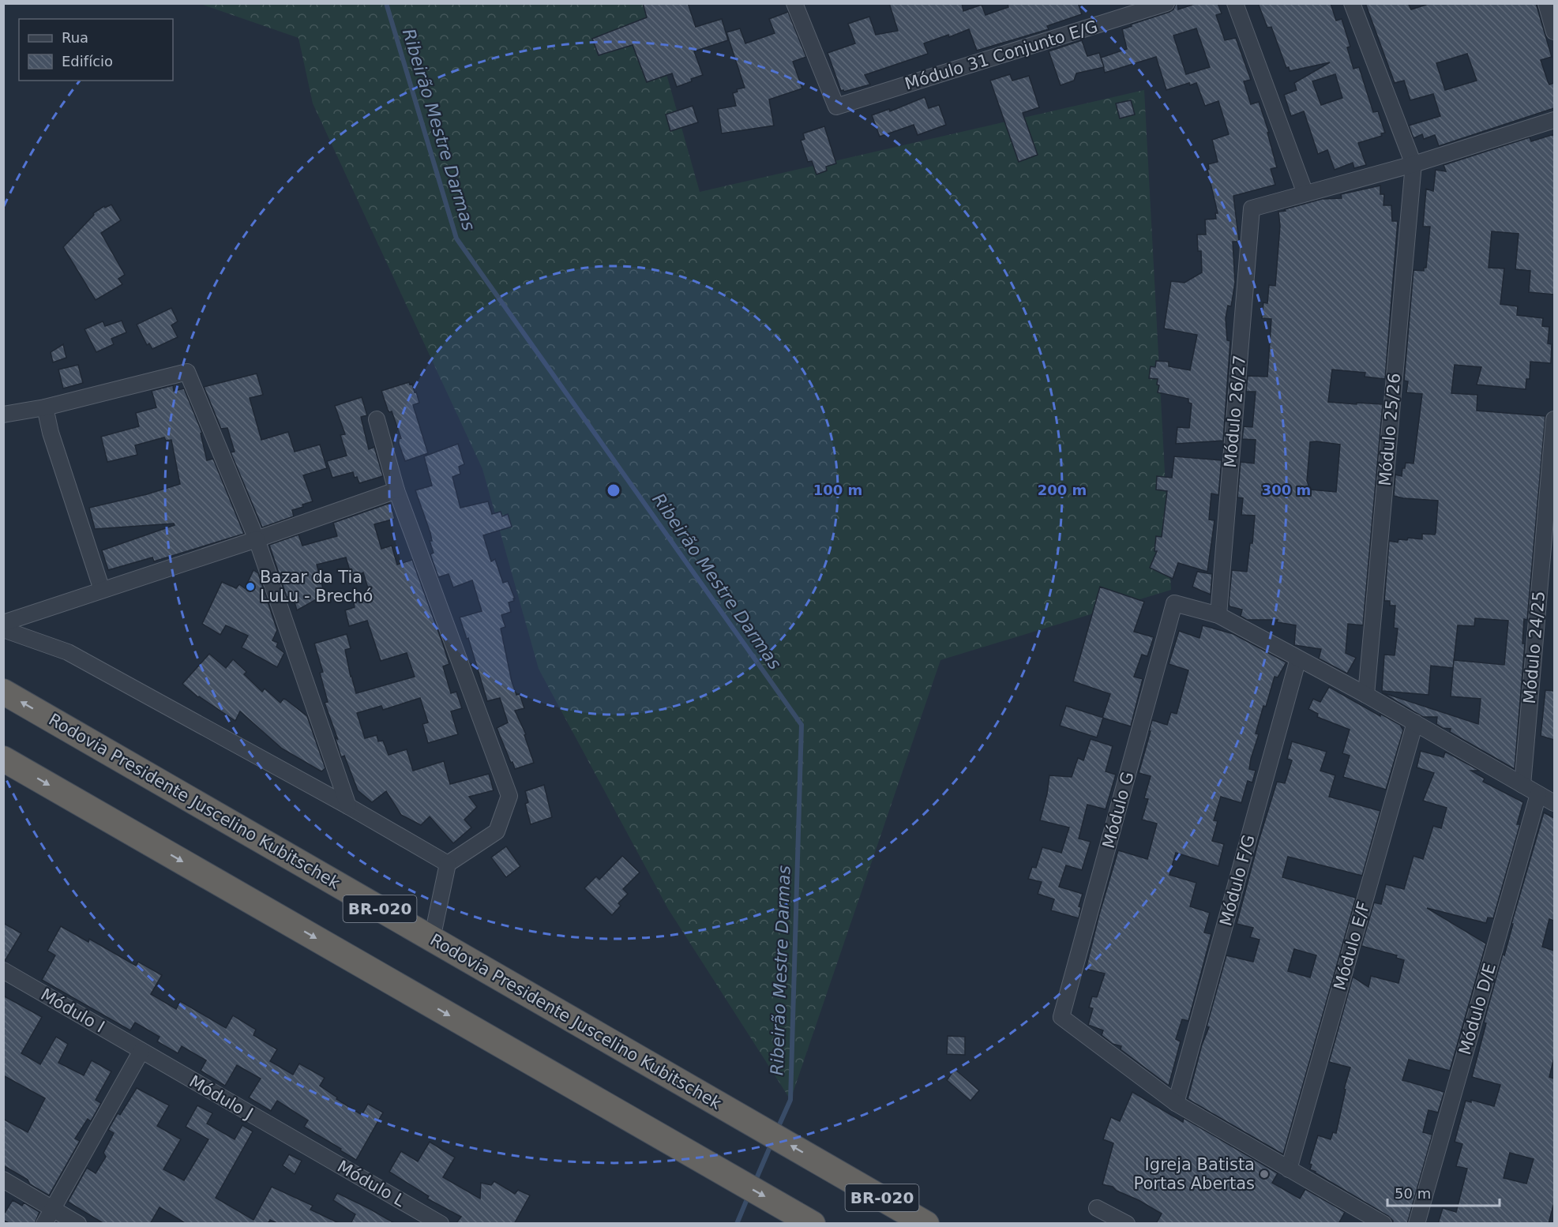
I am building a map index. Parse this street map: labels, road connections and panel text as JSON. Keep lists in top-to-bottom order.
{
  "streets": {
    "highway": ["Rodovia Presidente Juscelino Kubitschek", "BR-020"],
    "street": [
      "Módulo 31 Conjunto E/G",
      "Módulo 26/27",
      "Módulo 25/26",
      "Módulo 24/25",
      "Módulo G",
      "Módulo F/G",
      "Módulo E/F",
      "Módulo D/E",
      "Módulo I",
      "Módulo J",
      "Módulo L"
    ]
  },
  "crossings": [
    ["Módulo 26/27", "Módulo G"],
    ["Módulo G", "Módulo F/G"],
    ["Módulo I", "Módulo J"],
    ["Módulo J", "Módulo L"]
  ],
  "water": ["Ribeirão Mestre Darmas"],
  "places": ["Bazar da Tia LuLu - Brechó", "Igreja Batista Portas Abertas"],
  "legend": ["Rua", "Edifício"],
  "scale_bar": "50 m",
  "rings": ["100 m", "200 m", "300 m"]
}
